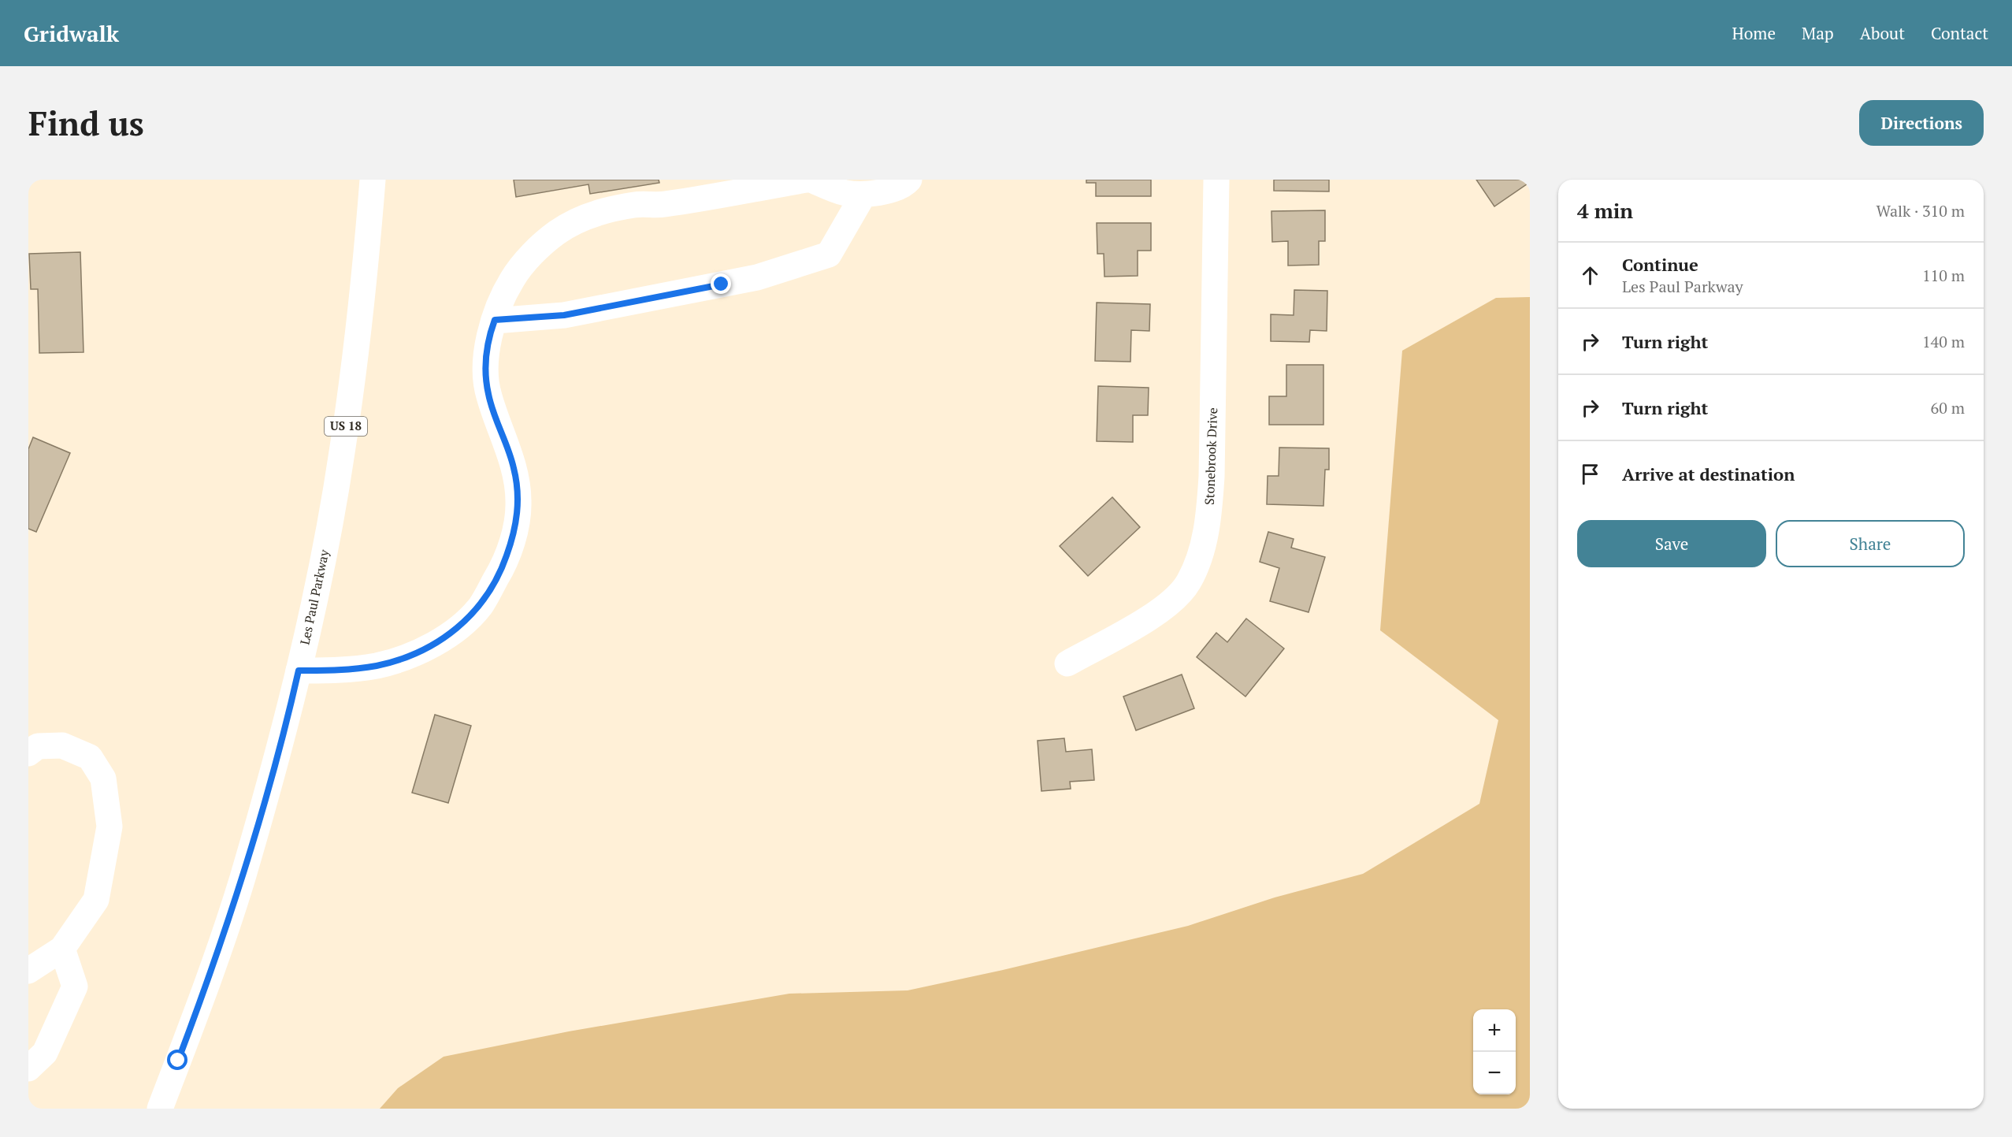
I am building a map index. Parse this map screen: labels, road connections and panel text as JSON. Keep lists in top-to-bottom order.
{
  "streets": {
    "street": ["US 18", "Stonebrook Drive", "Les Paul Parkway"]
  },
  "page": {
    "header": "Gridwalk",
    "nav": [
      "Home",
      "Map",
      "About",
      "Contact"
    ],
    "buttons": [
      "Directions",
      ["Save", "Share"]
    ],
    "title": "Find us",
    "heading": ["4 min", "Walk · 310 m"],
    "list": [
      ["Continue", "Les Paul Parkway", "110 m"],
      ["Turn right", "140 m"],
      ["Turn right", "60 m"],
      "Arrive at destination"
    ],
    "map_buttons": ["+", "−"]
  }
}
